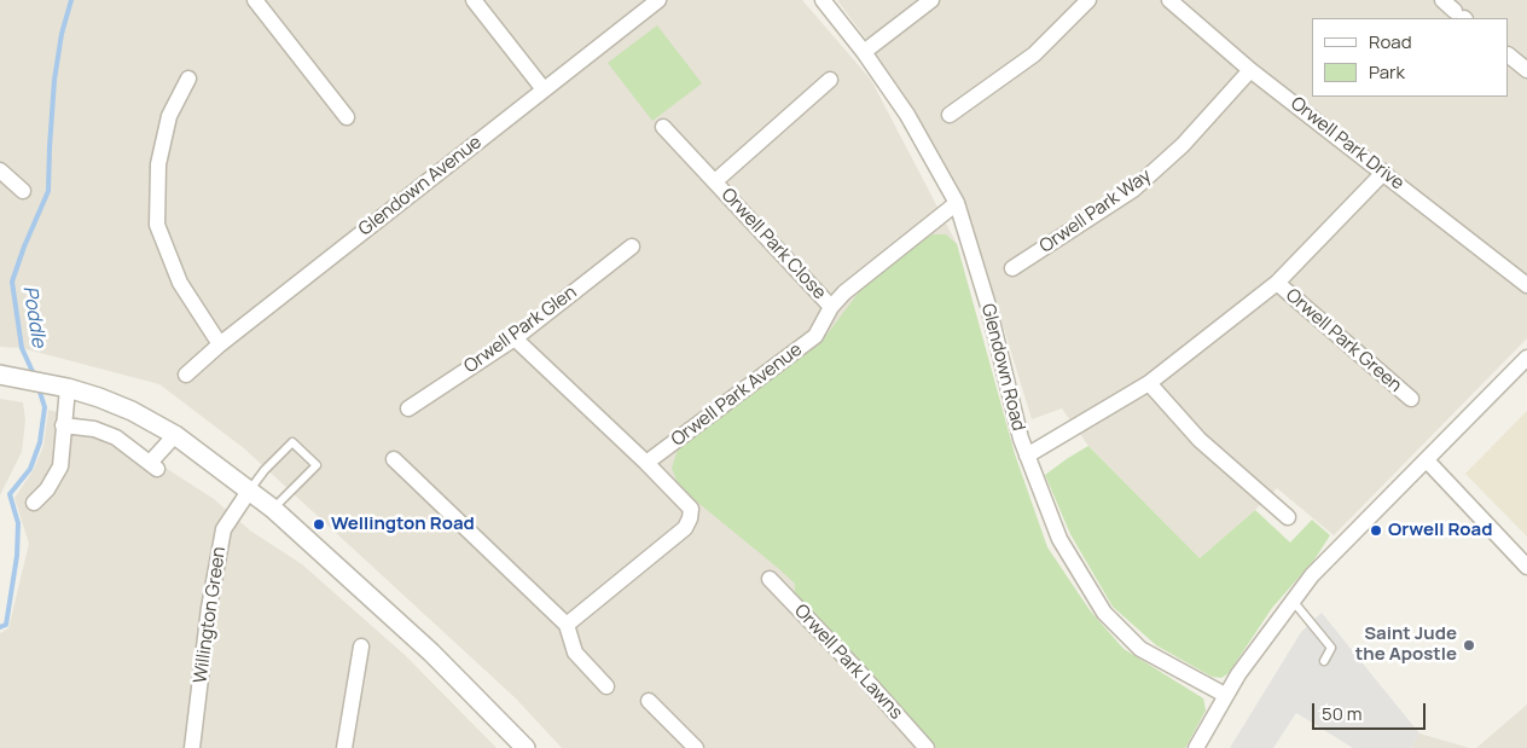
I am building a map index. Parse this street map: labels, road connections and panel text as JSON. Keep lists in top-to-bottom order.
{
  "streets": {
    "street": [
      "Orwell Park Drive",
      "Glendown Avenue",
      "Orwell Park Way",
      "Orwell Park Close",
      "Orwell Park Glen",
      "Orwell Park Green",
      "Glendown Road",
      "Orwell Park Avenue",
      "Willington Green",
      "Orwell Park Lawns"
    ]
  },
  "crossings": [
    ["Orwell Park Drive", "Orwell Park Way"],
    ["Orwell Park Drive", "Orwell Park Green"],
    ["Orwell Park Close", "Orwell Park Avenue"],
    ["Orwell Park Green", "Glendown Road"],
    ["Glendown Road", "Orwell Park Avenue"]
  ],
  "water": ["Poddle"],
  "places": ["Wellington Road", "Orwell Road", "Saint Jude the Apostle"],
  "legend": ["Road", "Park"],
  "scale_bar": "50 m"
}
